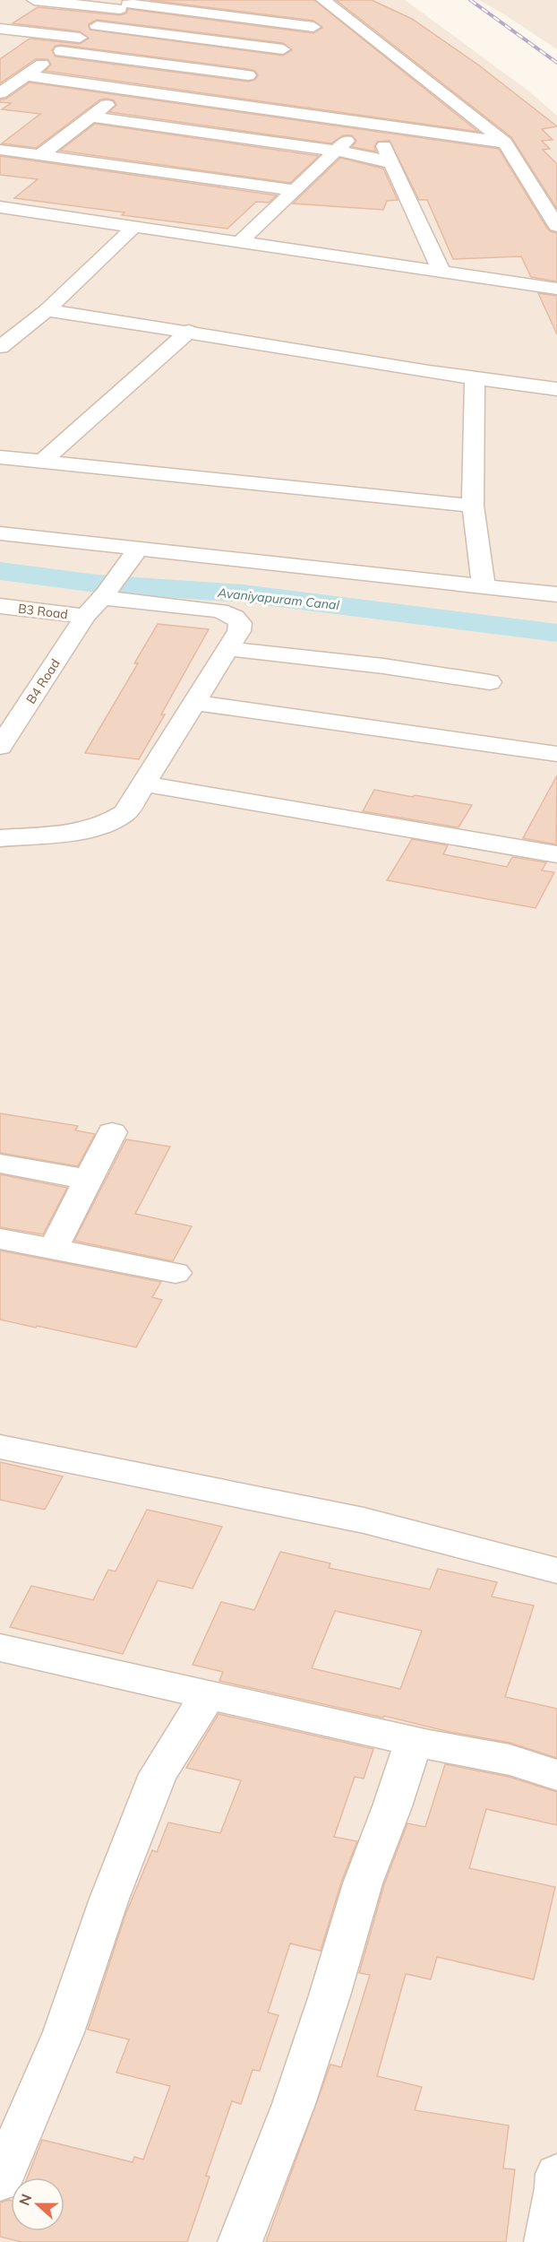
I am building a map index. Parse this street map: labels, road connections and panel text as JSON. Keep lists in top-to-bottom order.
{
  "streets": {
    "street": ["B3 Road", "B4 Road"]
  },
  "crossings": [
    ["B3 Road", "B4 Road"]
  ],
  "water": ["Avaniyapuram Canal"],
  "north": "left"
}
